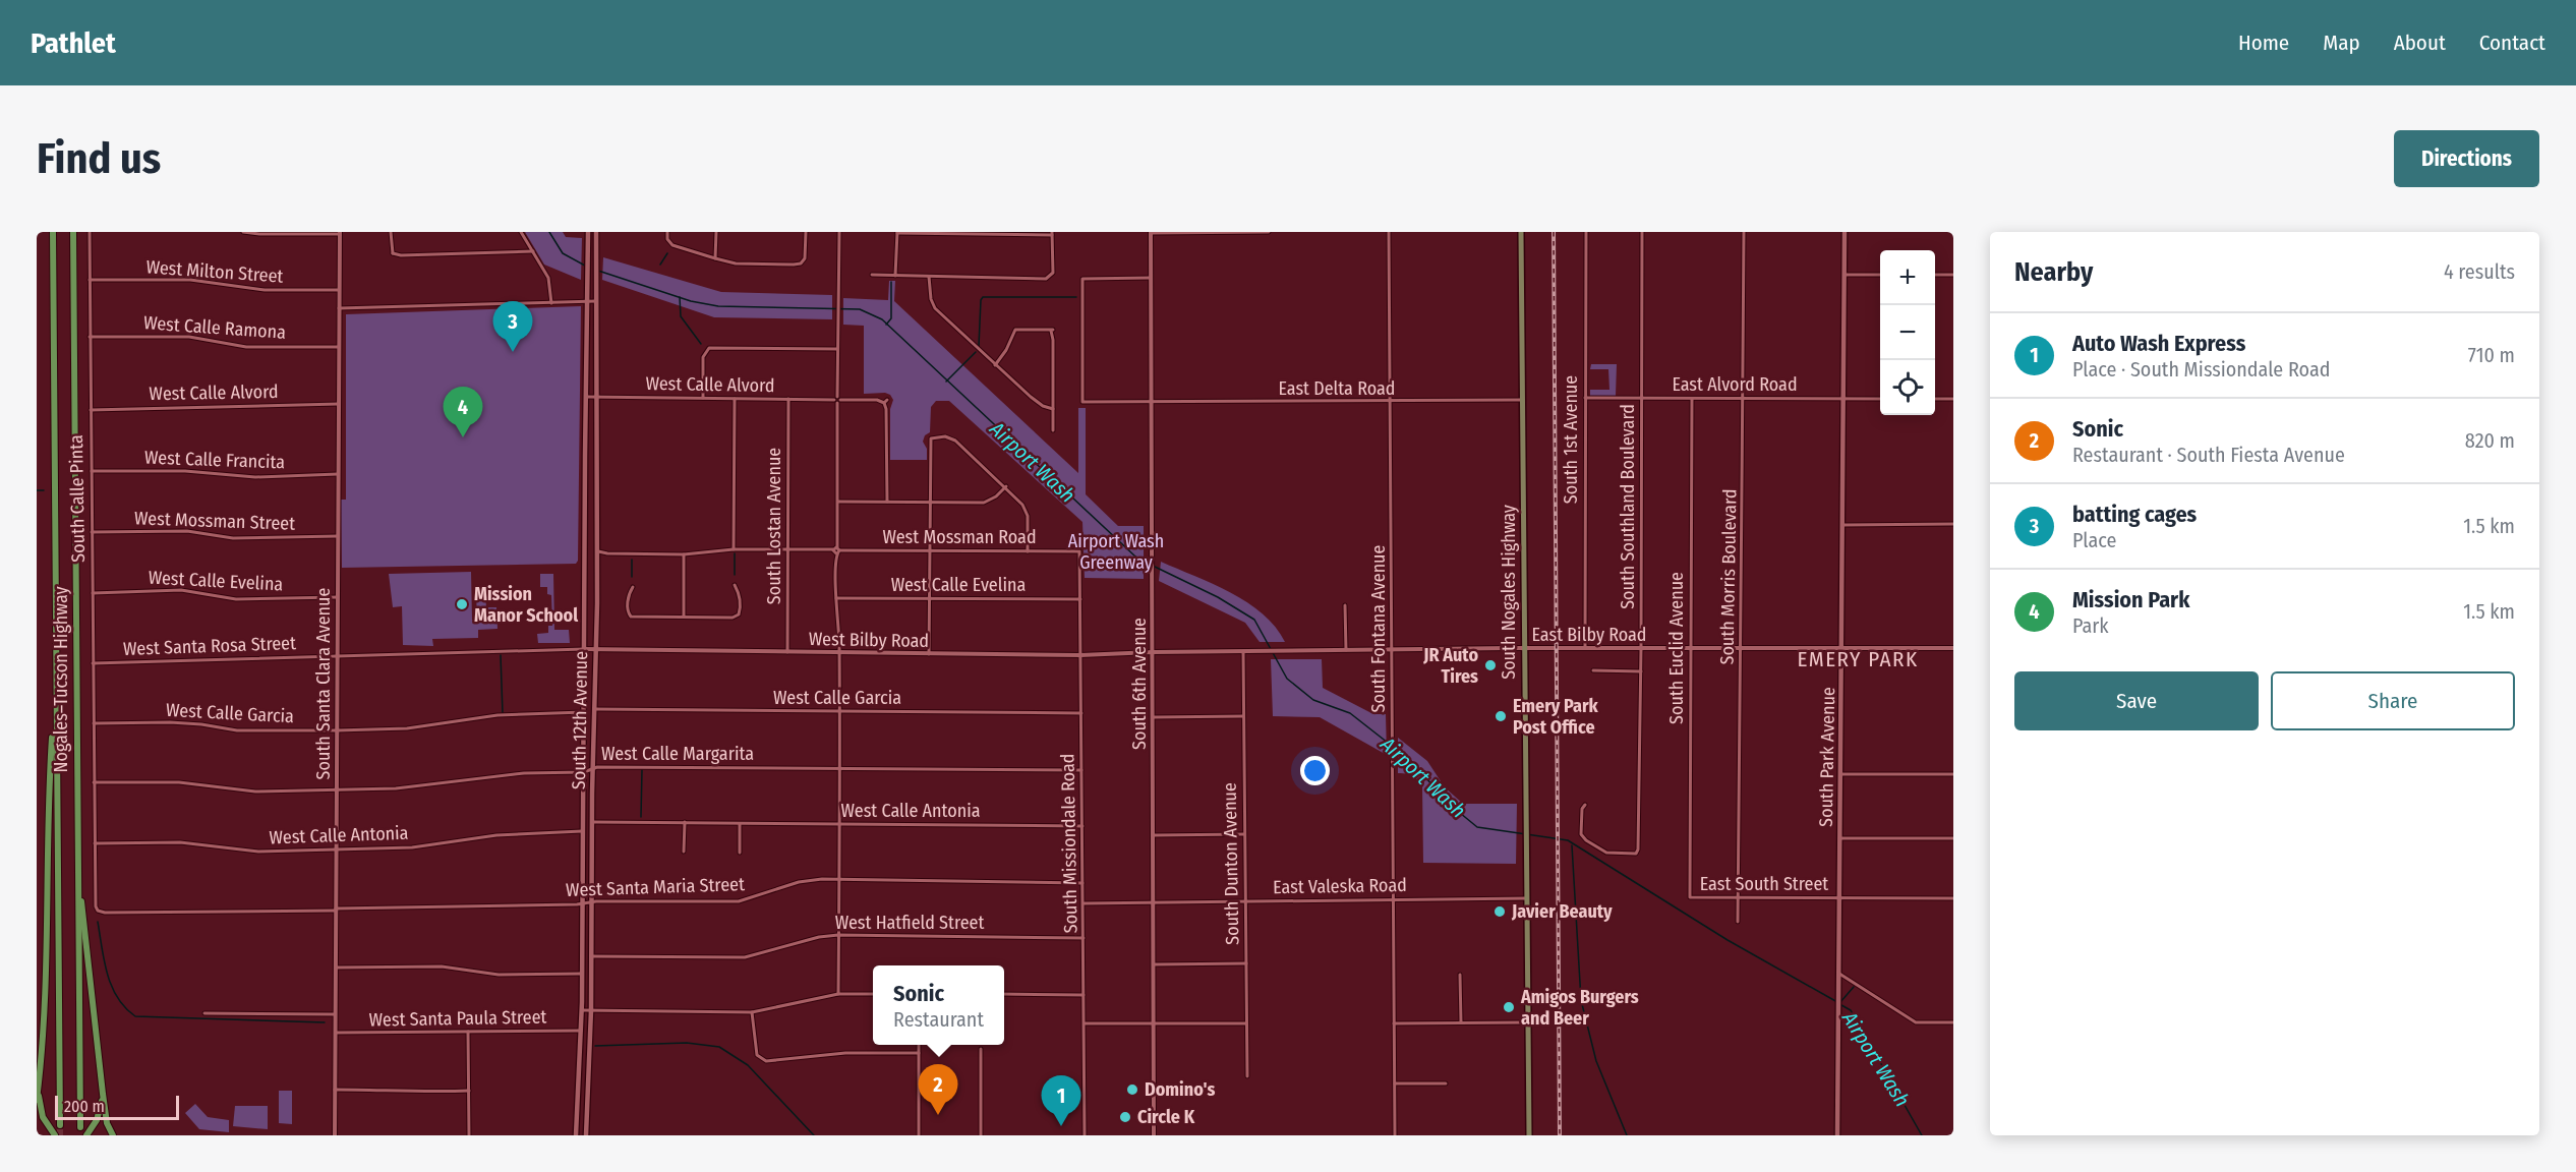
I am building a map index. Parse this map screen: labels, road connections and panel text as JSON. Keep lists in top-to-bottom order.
{
  "streets": {
    "highway": ["Nogales–Tucson Highway"],
    "main road": ["South Nogales Highway", "South 12th Avenue", "South Park Avenue"],
    "street": [
      "West Milton Street",
      "West Calle Ramona",
      "West Calle Alvord",
      "East Alvord Road",
      "East Delta Road",
      "South 1st Avenue",
      "West Calle Francita",
      "South Calle Pinta",
      "South Southland Boulevard",
      "West Mossman Street",
      "South Lostan Avenue",
      "West Mossman Road",
      "South Morris Boulevard",
      "West Calle Evelina",
      "South Fontana Avenue",
      "East Bilby Road",
      "West Bilby Road",
      "West Santa Rosa Street",
      "South Euclid Avenue",
      "South Santa Clara Avenue",
      "South 6th Avenue",
      "West Calle Garcia",
      "West Calle Margarita",
      "West Calle Antonia",
      "South Missiondale Road",
      "South Dunton Avenue",
      "East South Street",
      "East Valeska Road",
      "West Santa Maria Street",
      "West Hatfield Street",
      "West Santa Paula Street"
    ]
  },
  "crossings": [
    ["West Milton Street", "South Calle Pinta"],
    ["West Milton Street", "South Santa Clara Avenue"],
    ["West Calle Ramona", "South Calle Pinta"],
    ["West Calle Ramona", "South Santa Clara Avenue"],
    ["West Calle Alvord", "South Calle Pinta"],
    ["West Calle Alvord", "South Lostan Avenue"],
    ["West Calle Alvord", "South Santa Clara Avenue"],
    ["West Calle Alvord", "South 12th Avenue"],
    ["East Alvord Road", "South 1st Avenue"],
    ["East Alvord Road", "South Southland Boulevard"],
    ["East Alvord Road", "South Morris Boulevard"],
    ["East Alvord Road", "South Euclid Avenue"],
    ["East Alvord Road", "South Park Avenue"],
    ["East Delta Road", "South Nogales Highway"],
    ["East Delta Road", "South Fontana Avenue"],
    ["East Delta Road", "South 6th Avenue"],
    ["South 1st Avenue", "East Bilby Road"],
    ["West Calle Francita", "South Calle Pinta"],
    ["West Calle Francita", "South Santa Clara Avenue"],
    ["South Calle Pinta", "West Mossman Street"],
    ["South Calle Pinta", "West Calle Evelina"],
    ["South Calle Pinta", "West Santa Rosa Street"],
    ["South Calle Pinta", "West Calle Garcia"],
    ["South Calle Pinta", "West Calle Margarita"],
    ["South Calle Pinta", "West Calle Antonia"],
    ["South Calle Pinta", "West Santa Maria Street"],
    ["South Southland Boulevard", "East Bilby Road"],
    ["West Mossman Street", "South Santa Clara Avenue"],
    ["South Lostan Avenue", "West Mossman Road"],
    ["South Lostan Avenue", "West Bilby Road"],
    ["West Mossman Road", "South Missiondale Road"],
    ["South Morris Boulevard", "East Bilby Road"],
    ["South Morris Boulevard", "East South Street"],
    ["West Calle Evelina", "South Santa Clara Avenue"],
    ["West Calle Evelina", "South Missiondale Road"],
    ["South Nogales Highway", "East Bilby Road"],
    ["South Nogales Highway", "East Valeska Road"],
    ["South Fontana Avenue", "East Bilby Road"],
    ["South Fontana Avenue", "East Valeska Road"],
    ["East Bilby Road", "West Bilby Road"],
    ["East Bilby Road", "South Euclid Avenue"],
    ["East Bilby Road", "South 6th Avenue"],
    ["East Bilby Road", "South Park Avenue"],
    ["East Bilby Road", "South Dunton Avenue"],
    ["West Bilby Road", "West Santa Rosa Street"],
    ["West Bilby Road", "South 6th Avenue"],
    ["West Bilby Road", "South 12th Avenue"],
    ["West Bilby Road", "South Missiondale Road"],
    ["West Santa Rosa Street", "South Santa Clara Avenue"],
    ["West Santa Rosa Street", "South 12th Avenue"],
    ["South Euclid Avenue", "East South Street"],
    ["South Santa Clara Avenue", "West Calle Garcia"],
    ["South Santa Clara Avenue", "West Calle Margarita"],
    ["South Santa Clara Avenue", "West Calle Antonia"],
    ["South Santa Clara Avenue", "West Santa Maria Street"],
    ["South Santa Clara Avenue", "West Santa Paula Street"],
    ["South 6th Avenue", "East Valeska Road"],
    ["West Calle Garcia", "South 12th Avenue"],
    ["West Calle Garcia", "South Missiondale Road"],
    ["South 12th Avenue", "West Calle Margarita"],
    ["South 12th Avenue", "West Calle Antonia"],
    ["South 12th Avenue", "West Santa Maria Street"],
    ["South 12th Avenue", "West Hatfield Street"],
    ["South 12th Avenue", "West Santa Paula Street"],
    ["West Calle Margarita", "South Missiondale Road"],
    ["South Park Avenue", "East South Street"],
    ["West Calle Antonia", "South Missiondale Road"],
    ["South Missiondale Road", "East Valeska Road"],
    ["South Missiondale Road", "West Santa Maria Street"],
    ["South Missiondale Road", "West Hatfield Street"],
    ["South Dunton Avenue", "East Valeska Road"]
  ],
  "districts": ["EMERY PARK"],
  "water": ["Airport Wash"],
  "parks": ["Airport Wash Greenway"],
  "places": [
    "Mission Manor School",
    "JR Auto Tires",
    "Emery Park Post Office",
    "Javier Beauty",
    "Amigos Burgers and Beer",
    "Domino's",
    "Circle K"
  ],
  "scale_bar": "200 m",
  "page": {
    "header": "Pathlet",
    "nav": [
      "Home",
      "Map",
      "About",
      "Contact"
    ],
    "buttons": [
      "Directions",
      ["Save", "Share"]
    ],
    "title": "Find us",
    "heading": ["Nearby", "4 results"],
    "map_buttons": ["+", "−"],
    "pins": [
      "3",
      "4",
      "2",
      "1"
    ],
    "list": [
      {
        "mark": "1",
        "name": "Auto Wash Express",
        "note": "Place · South Missiondale Road",
        "value": "710 m"
      },
      {
        "mark": "2",
        "name": "Sonic",
        "note": "Restaurant · South Fiesta Avenue",
        "value": "820 m"
      },
      {
        "mark": "3",
        "name": "batting cages",
        "note": "Place",
        "value": "1.5 km"
      },
      {
        "mark": "4",
        "name": "Mission Park",
        "note": "Park",
        "value": "1.5 km"
      }
    ],
    "popup": ["Sonic", "Restaurant"],
    "scale": "200 m"
  }
}
